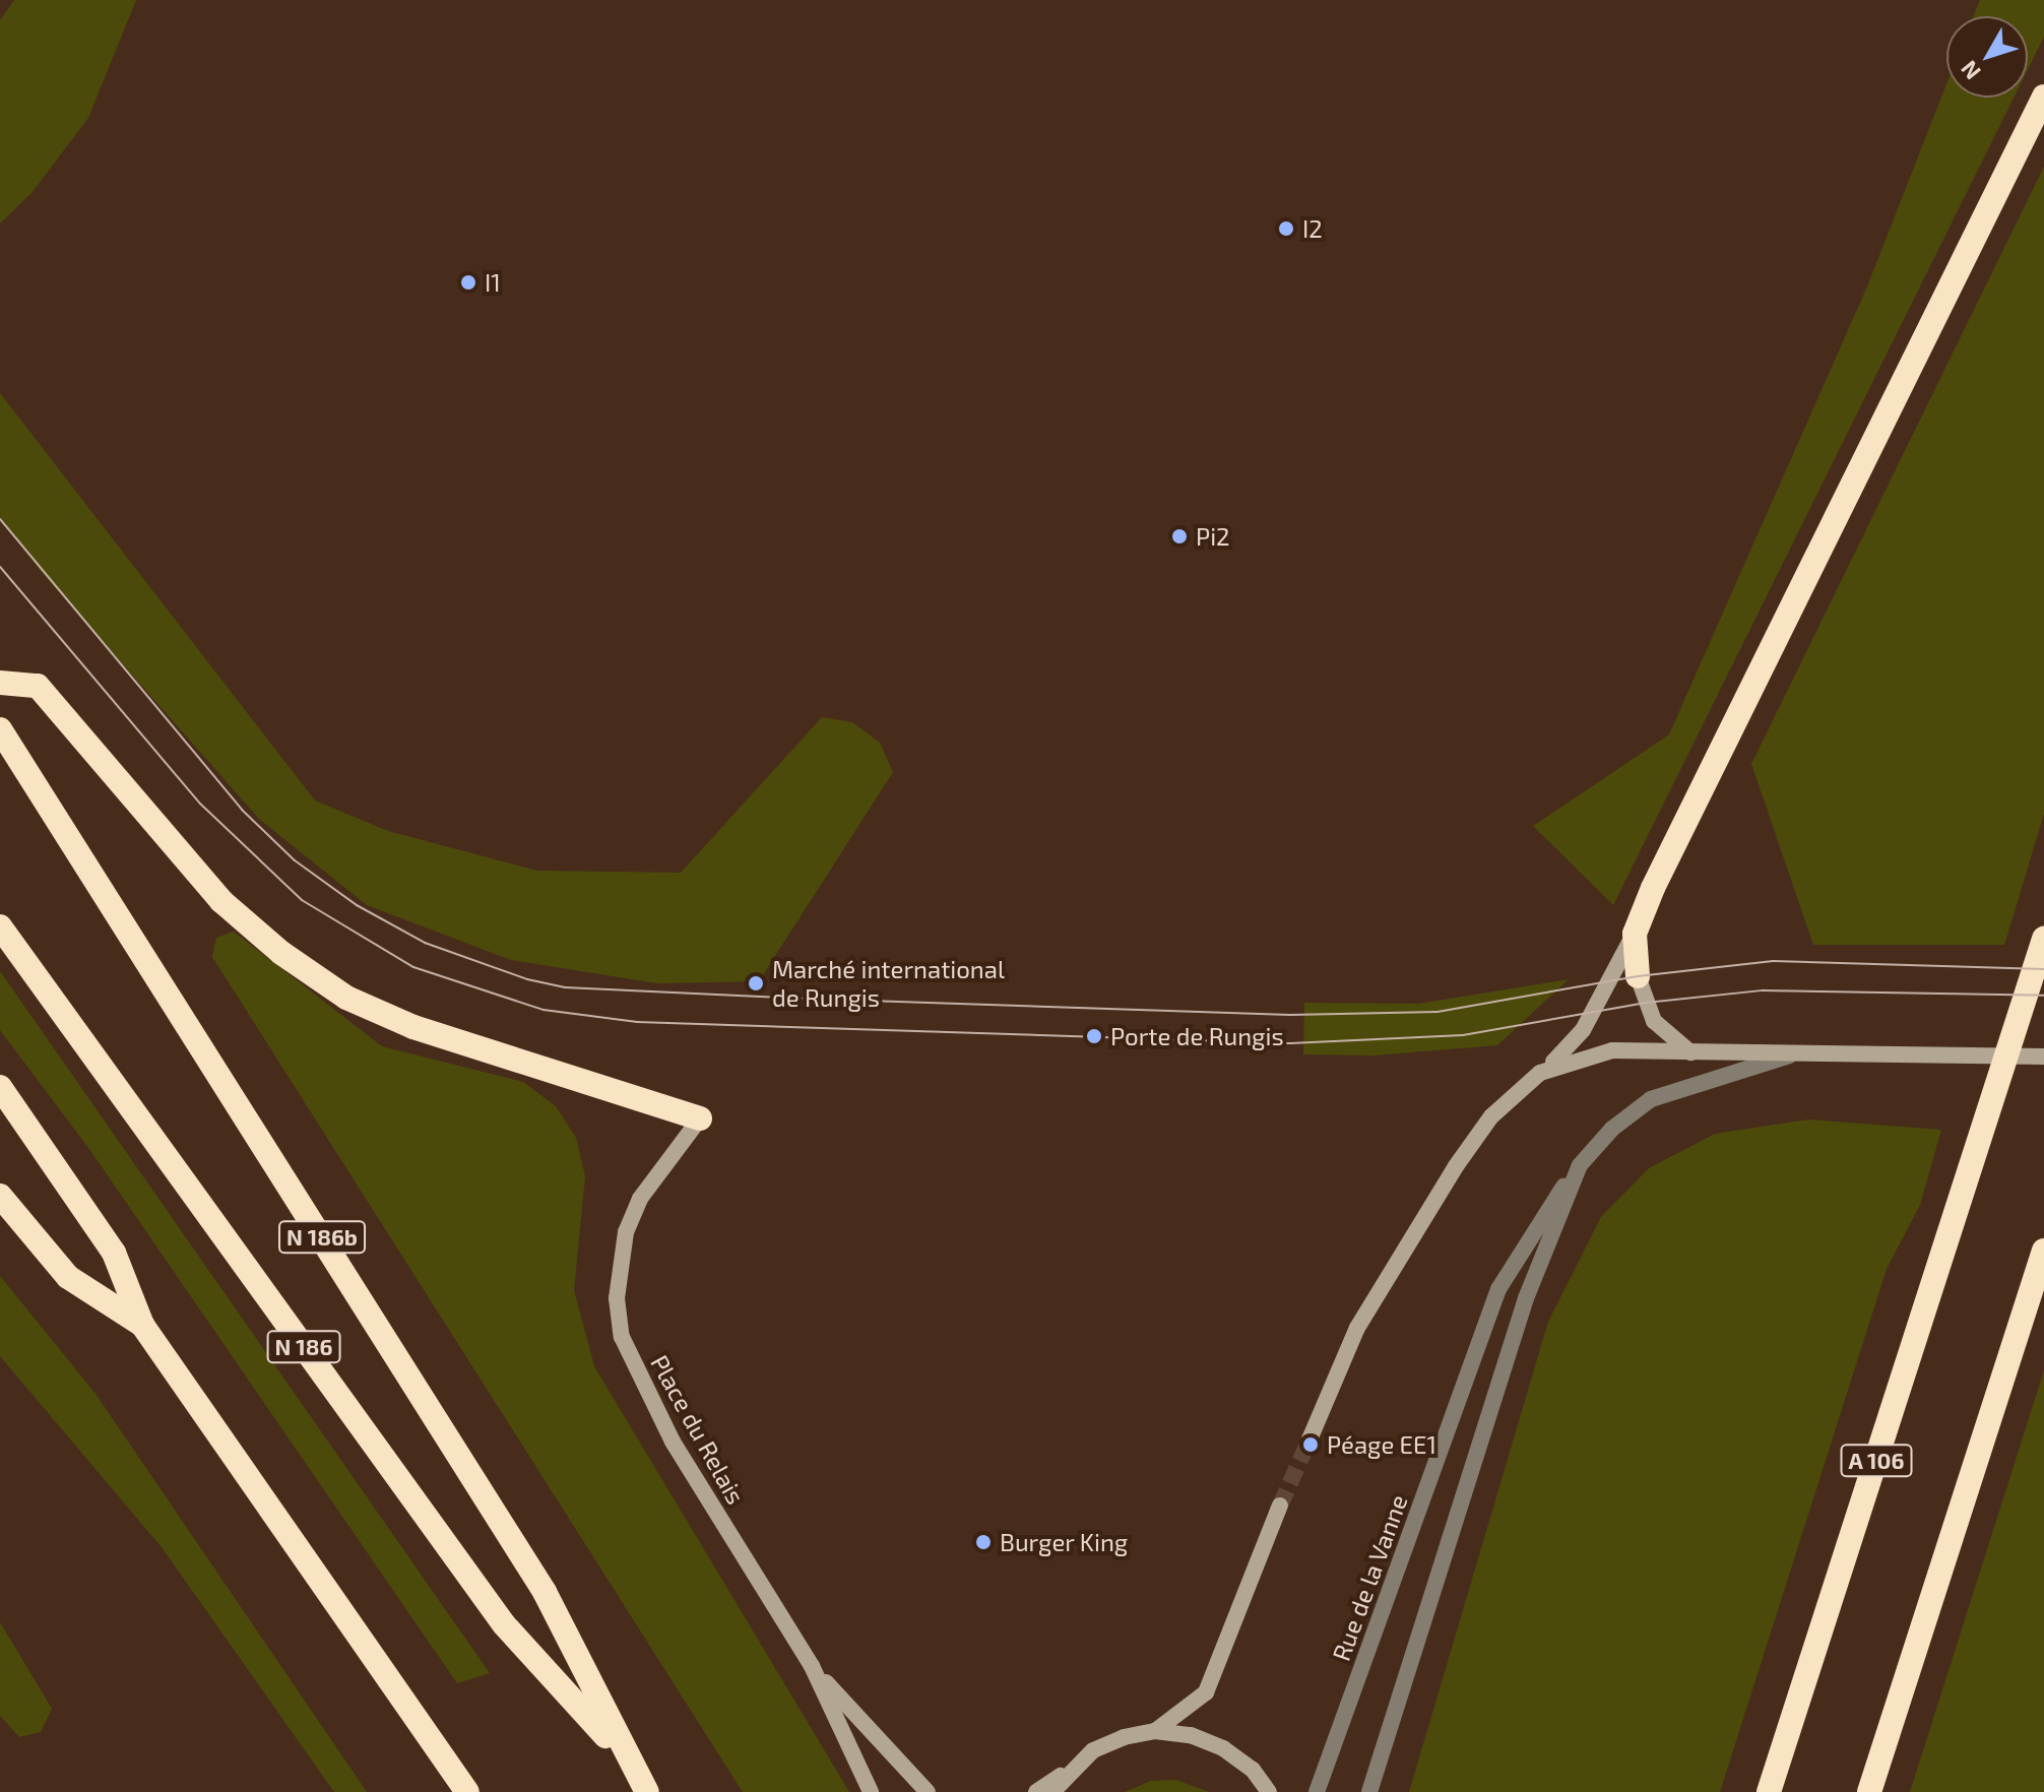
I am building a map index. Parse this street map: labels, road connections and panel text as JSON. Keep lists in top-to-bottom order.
{
  "streets": {
    "highway": ["N 186b", "N 186", "A 106"],
    "main road": ["Place du Relais"],
    "street": ["Rue de la Vanne"]
  },
  "crossings": [
    ["N 186b", "N 186"]
  ],
  "places": [
    "I2",
    "I1",
    "Pi2",
    "Marché international de Rungis",
    "Porte de Rungis",
    "Péage EE1",
    "Burger King"
  ],
  "north": "bottom left"
}
